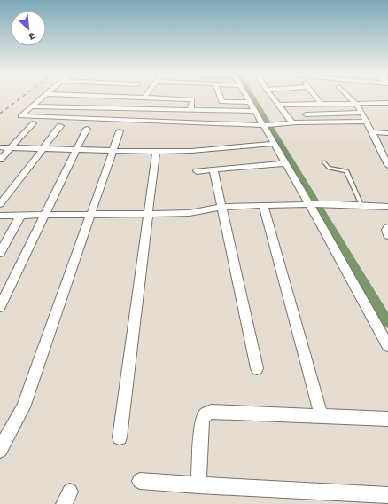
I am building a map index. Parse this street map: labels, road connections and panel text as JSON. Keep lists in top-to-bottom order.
{
  "north": "bottom right"
}
